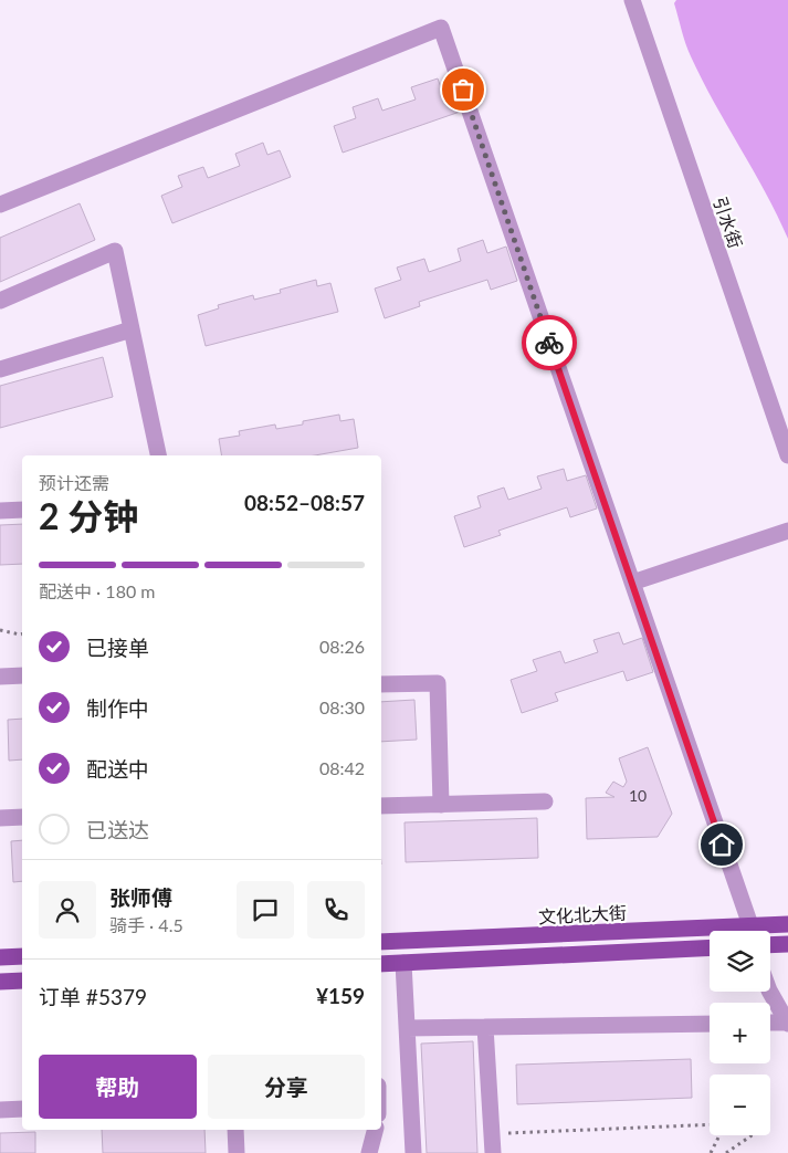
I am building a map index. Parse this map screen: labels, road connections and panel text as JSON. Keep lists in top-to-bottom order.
{
  "streets": {
    "main road": ["文化北大街"],
    "street": ["引水街"]
  },
  "house_numbers": ["10"],
  "page": {
    "heading": ["2 分钟", "预计还需", "08:52–08:57"],
    "panel": [
      "张师傅",
      "骑手 · 4.5",
      "订单 #5379",
      "¥159"
    ],
    "bar": "配送中 · 180 m",
    "list": [
      ["已接单", "08:26"],
      ["制作中", "08:30"],
      ["配送中", "08:42"],
      "已送达"
    ],
    "map_buttons": ["+", "−"],
    "buttons": ["帮助", "分享"]
  }
}
